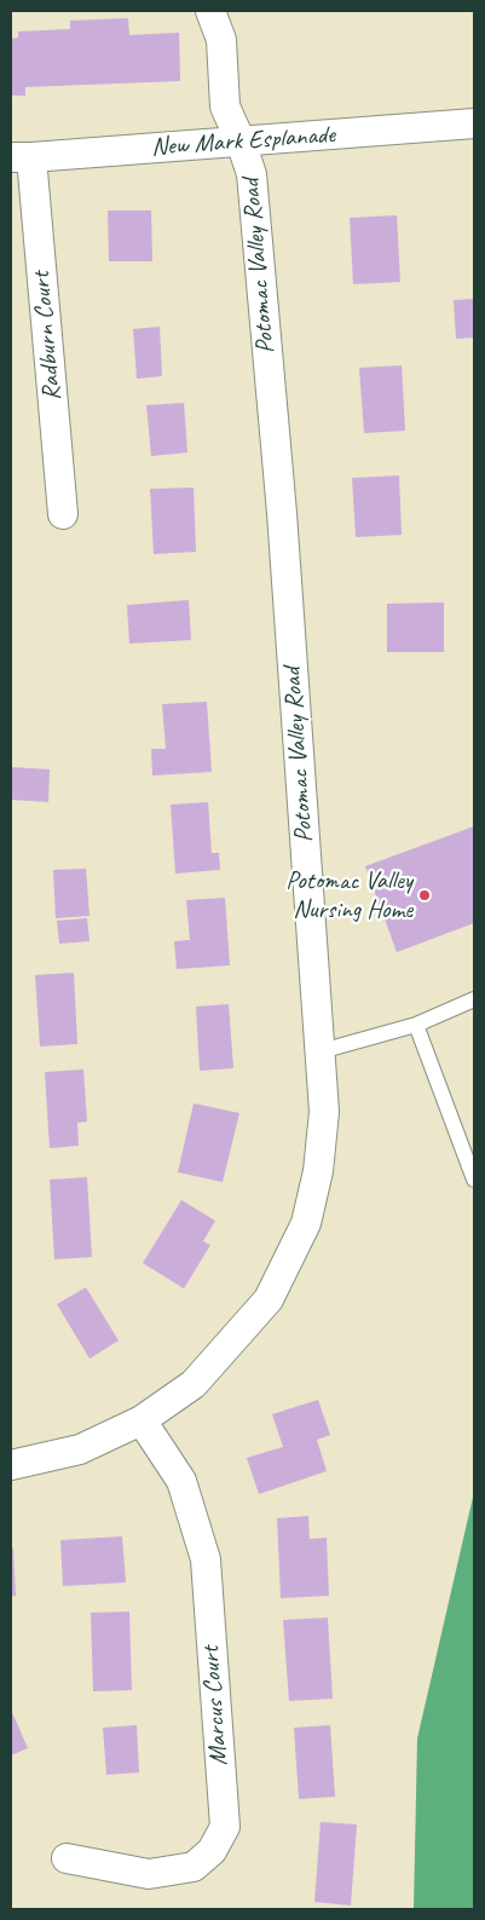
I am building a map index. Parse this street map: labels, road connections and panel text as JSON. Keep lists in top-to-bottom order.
{
  "streets": {
    "street": [
      "New Mark Esplanade",
      "Potomac Valley Road",
      "Radburn Court",
      "Marcus Court"
    ]
  },
  "crossings": [
    ["New Mark Esplanade", "Potomac Valley Road"],
    ["New Mark Esplanade", "Radburn Court"],
    ["Potomac Valley Road", "Marcus Court"]
  ],
  "places": ["Potomac Valley Nursing Home"]
}
